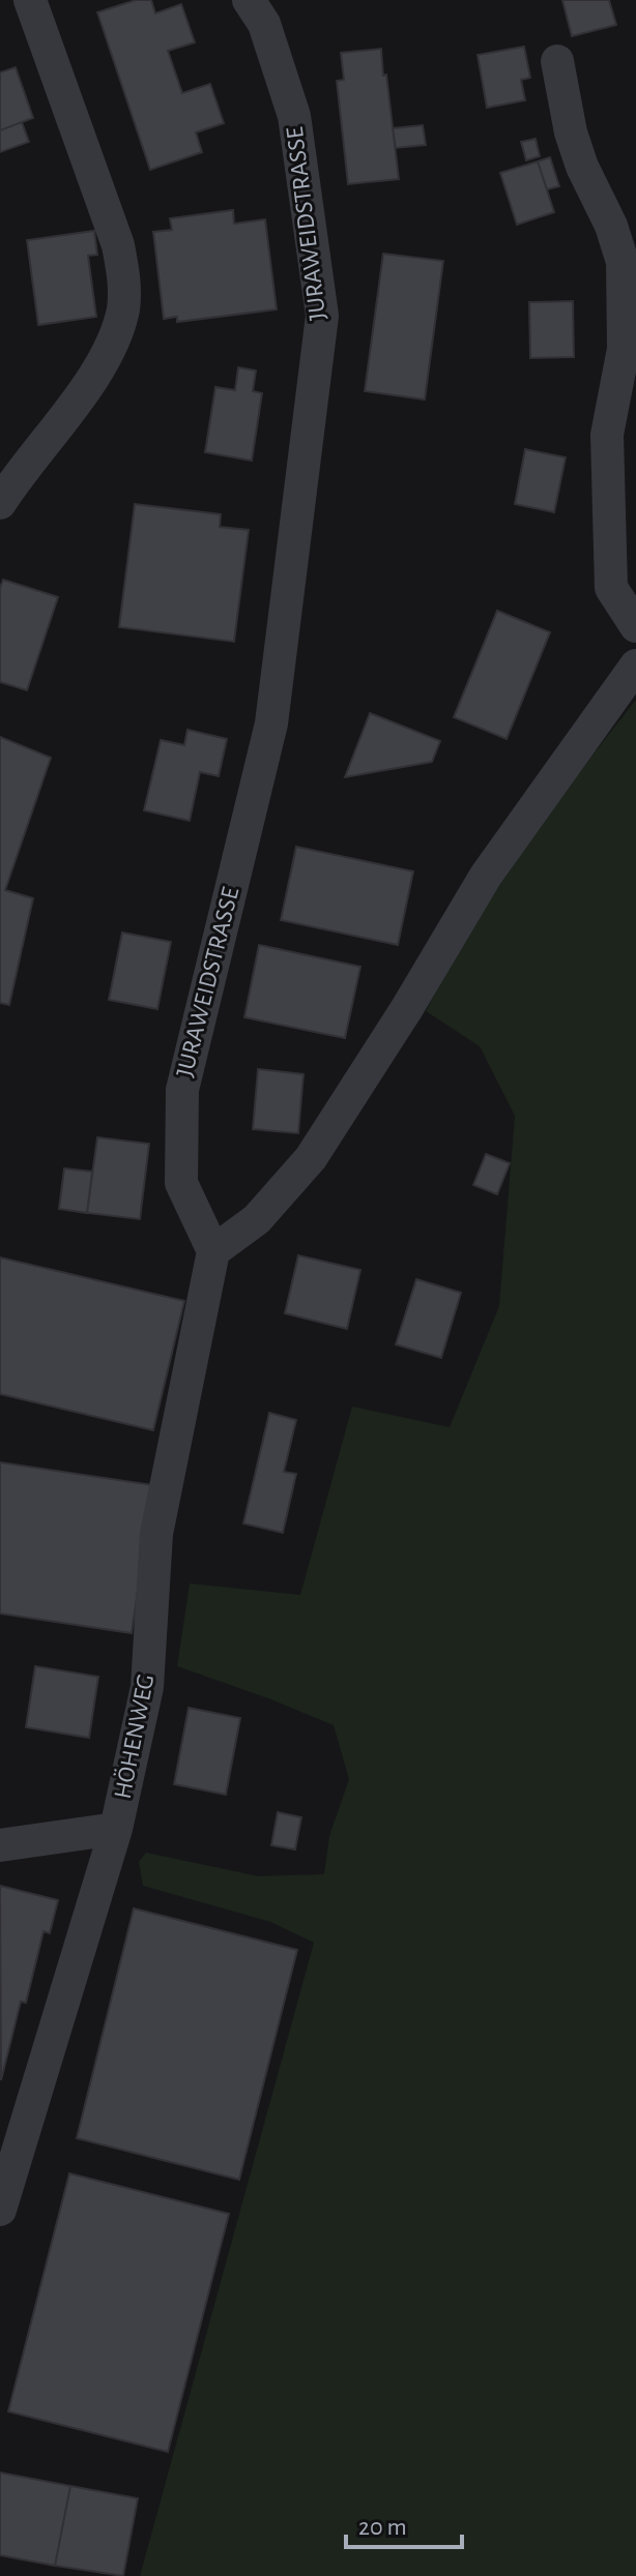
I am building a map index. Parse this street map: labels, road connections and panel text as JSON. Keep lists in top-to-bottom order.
{
  "streets": {
    "street": ["JURAWEIDSTRASSE", "HÖHENWEG"]
  },
  "crossings": [
    ["JURAWEIDSTRASSE", "HÖHENWEG"]
  ],
  "scale_bar": "20 m"
}
